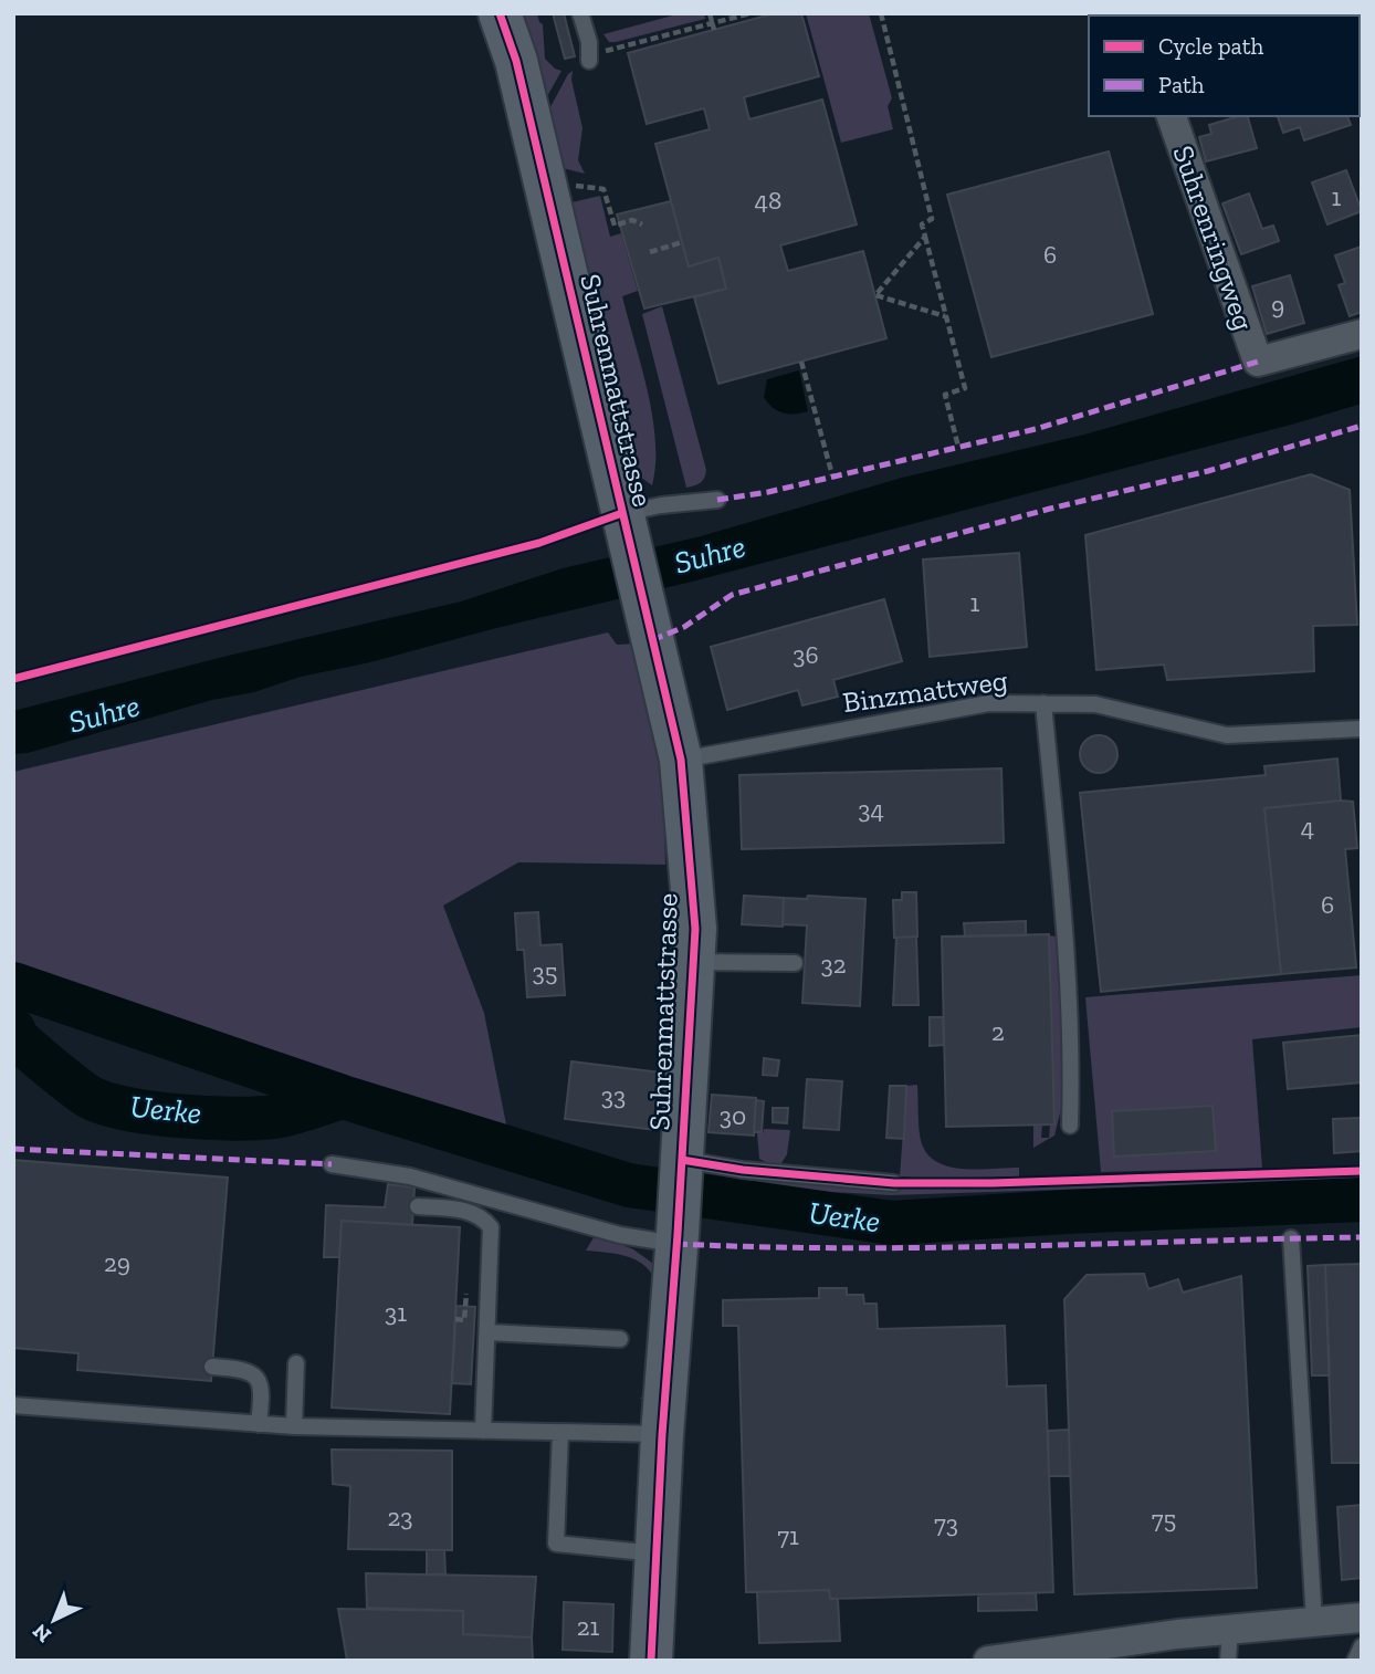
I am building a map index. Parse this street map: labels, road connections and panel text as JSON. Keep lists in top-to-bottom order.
{
  "streets": {
    "street": ["Suhrenringweg", "Suhrenmattstrasse"],
    "lane": ["Binzmattweg"]
  },
  "crossings": [
    ["Suhrenmattstrasse", "Binzmattweg"]
  ],
  "water": ["Suhre", "Uerke"],
  "house_numbers": [
    "1",
    "48",
    "6",
    "9",
    "1",
    "36",
    "34",
    "4",
    "6",
    "32",
    "35",
    "2",
    "33",
    "30",
    "29",
    "31",
    "23",
    "75",
    "73",
    "71",
    "21"
  ],
  "legend": ["Cycle path", "Path"],
  "north": "bottom left"
}
